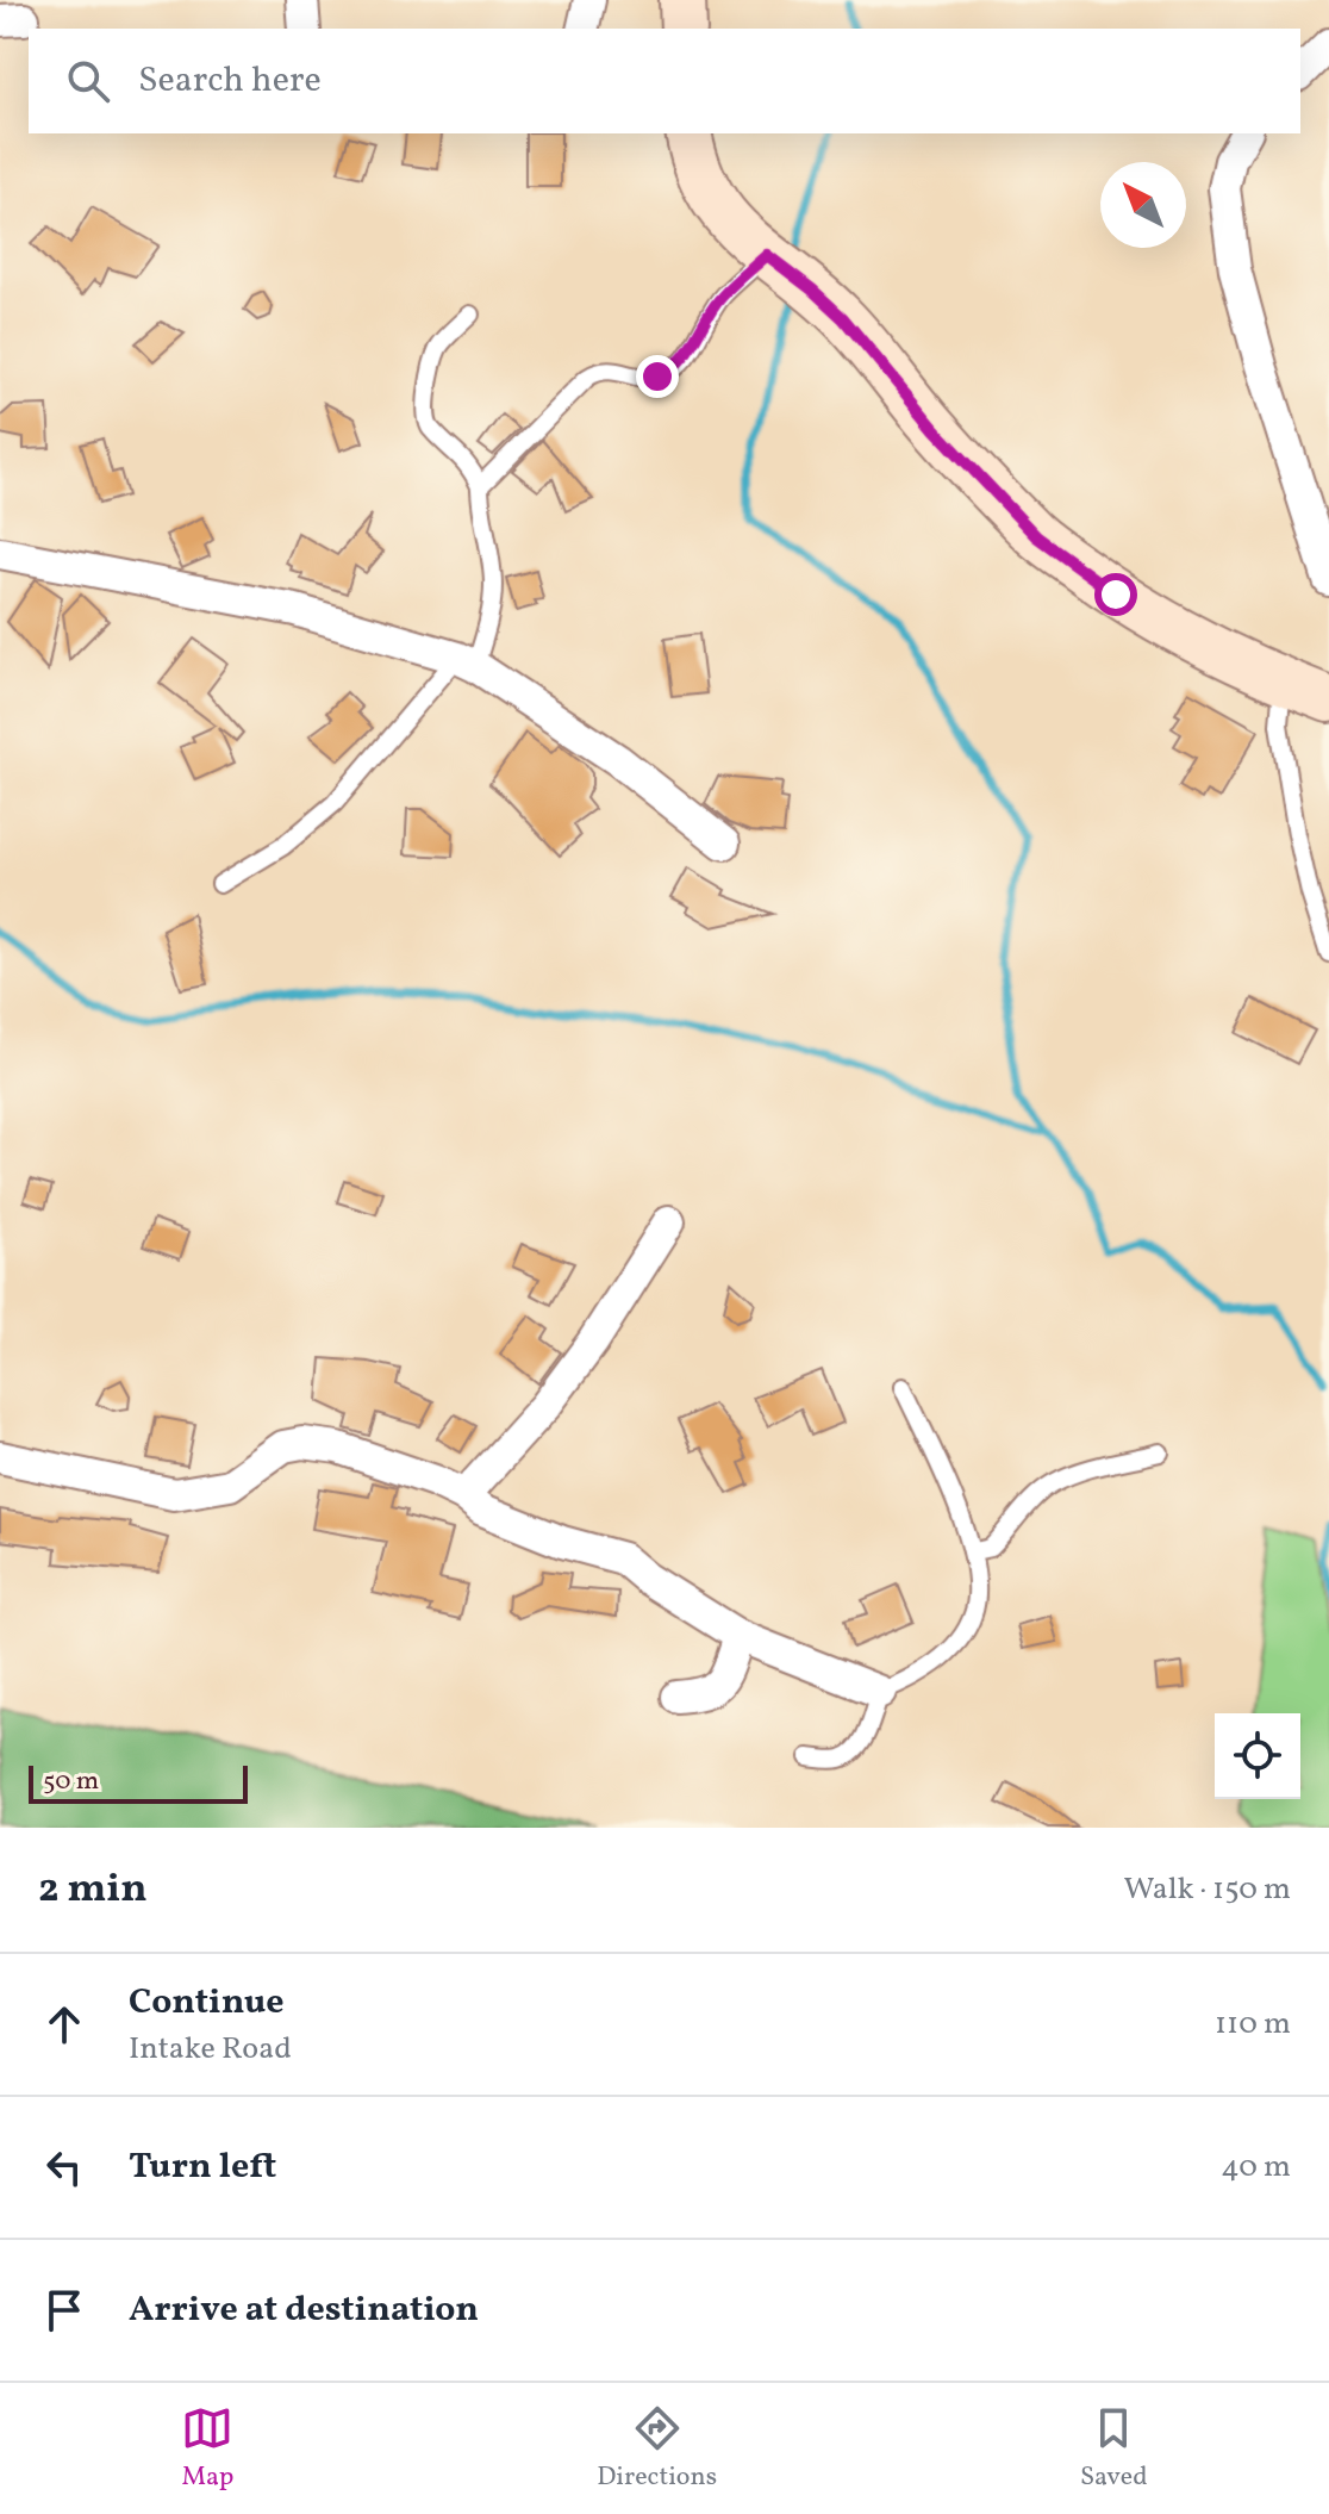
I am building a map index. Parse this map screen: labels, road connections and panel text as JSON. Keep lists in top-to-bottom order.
{
  "scale_bar": "50 m",
  "north": "top left",
  "page": {
    "search": "Search here",
    "scale": "50 m",
    "heading": ["2 min", "Walk · 150 m"],
    "list": [
      ["Continue", "Intake Road", "110 m"],
      ["Turn left", "40 m"],
      "Arrive at destination"
    ],
    "nav": ["Map", "Directions", "Saved"]
  }
}
